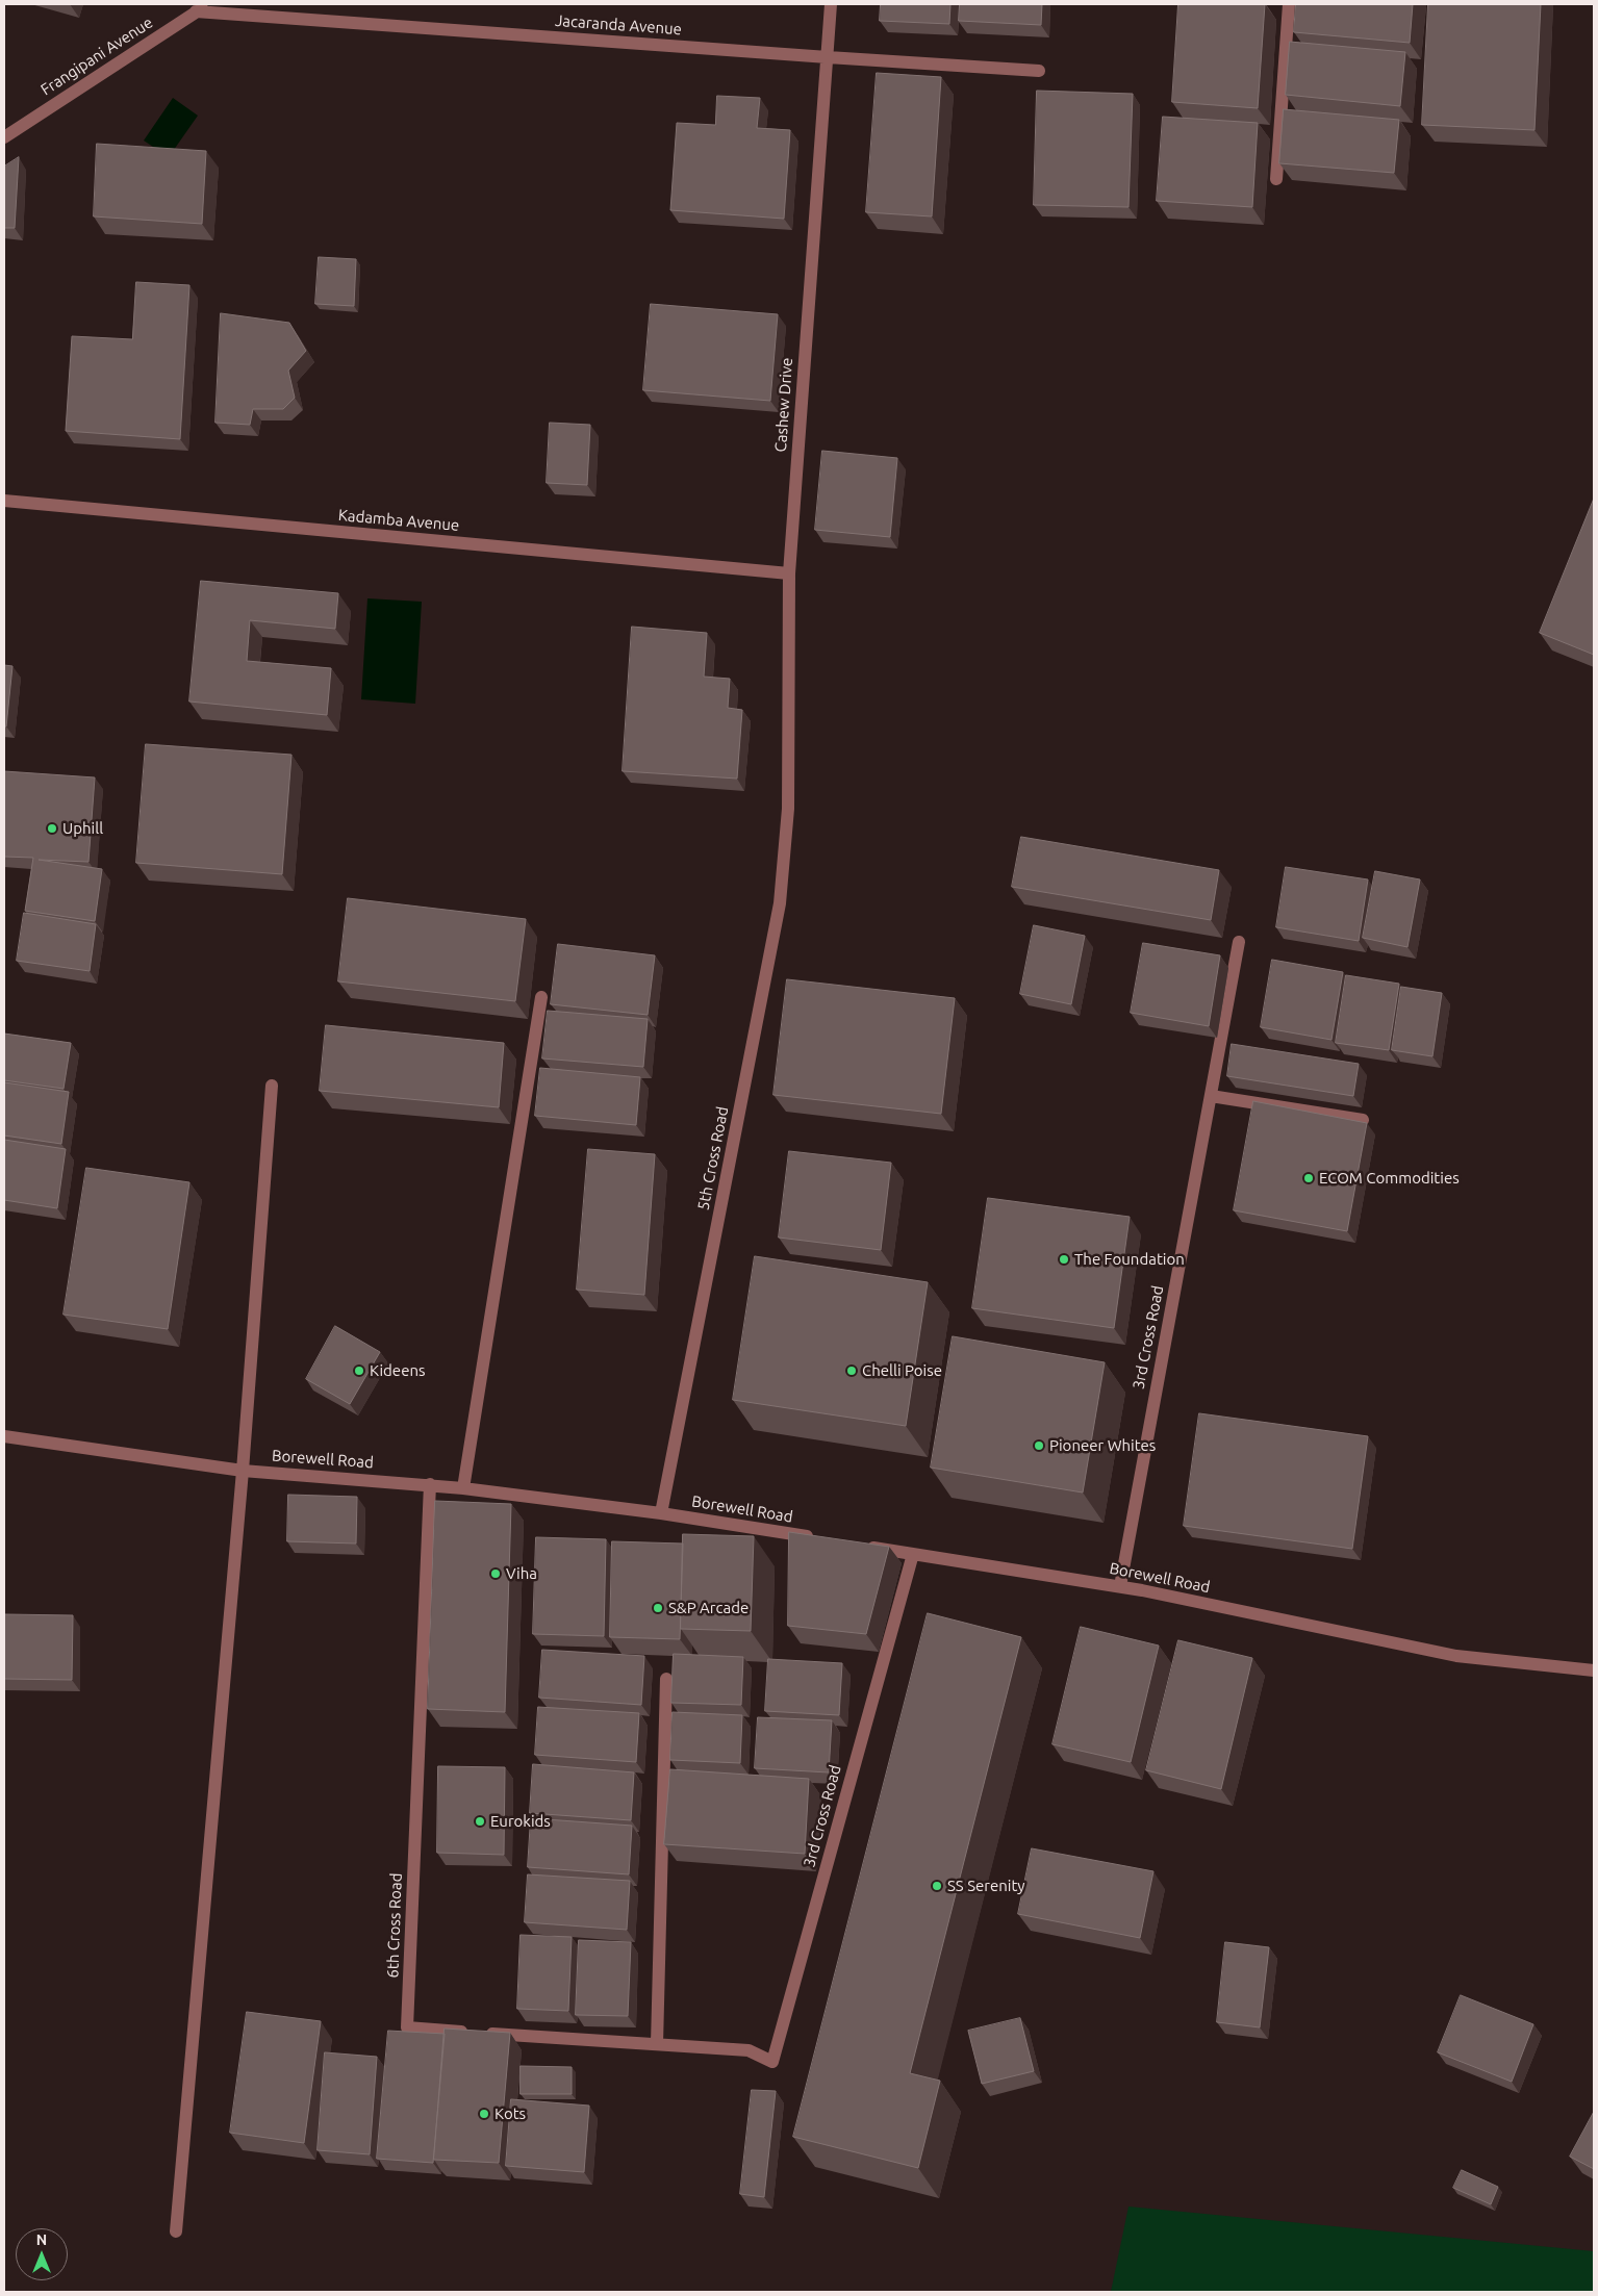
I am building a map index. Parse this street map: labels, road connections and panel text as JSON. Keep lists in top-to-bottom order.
{
  "streets": {
    "street": [
      "Jacaranda Avenue",
      "Frangipani Avenue",
      "Cashew Drive",
      "Kadamba Avenue",
      "5th Cross Road",
      "3rd Cross Road",
      "Borewell Road",
      "6th Cross Road"
    ]
  },
  "crossings": [
    ["Jacaranda Avenue", "Frangipani Avenue"],
    ["Jacaranda Avenue", "Cashew Drive"],
    ["Cashew Drive", "Kadamba Avenue"],
    ["Cashew Drive", "5th Cross Road"],
    ["5th Cross Road", "Borewell Road"],
    ["3rd Cross Road", "Borewell Road"],
    ["3rd Cross Road", "6th Cross Road"],
    ["Borewell Road", "6th Cross Road"]
  ],
  "places": [
    "Uphill",
    "ECOM Commodities",
    "The Foundation",
    "Kideens",
    "Chelli Poise",
    "Pioneer Whites",
    "Viha",
    "S&P Arcade",
    "Eurokids",
    "SS Serenity",
    "Kots"
  ],
  "north": "top"
}
